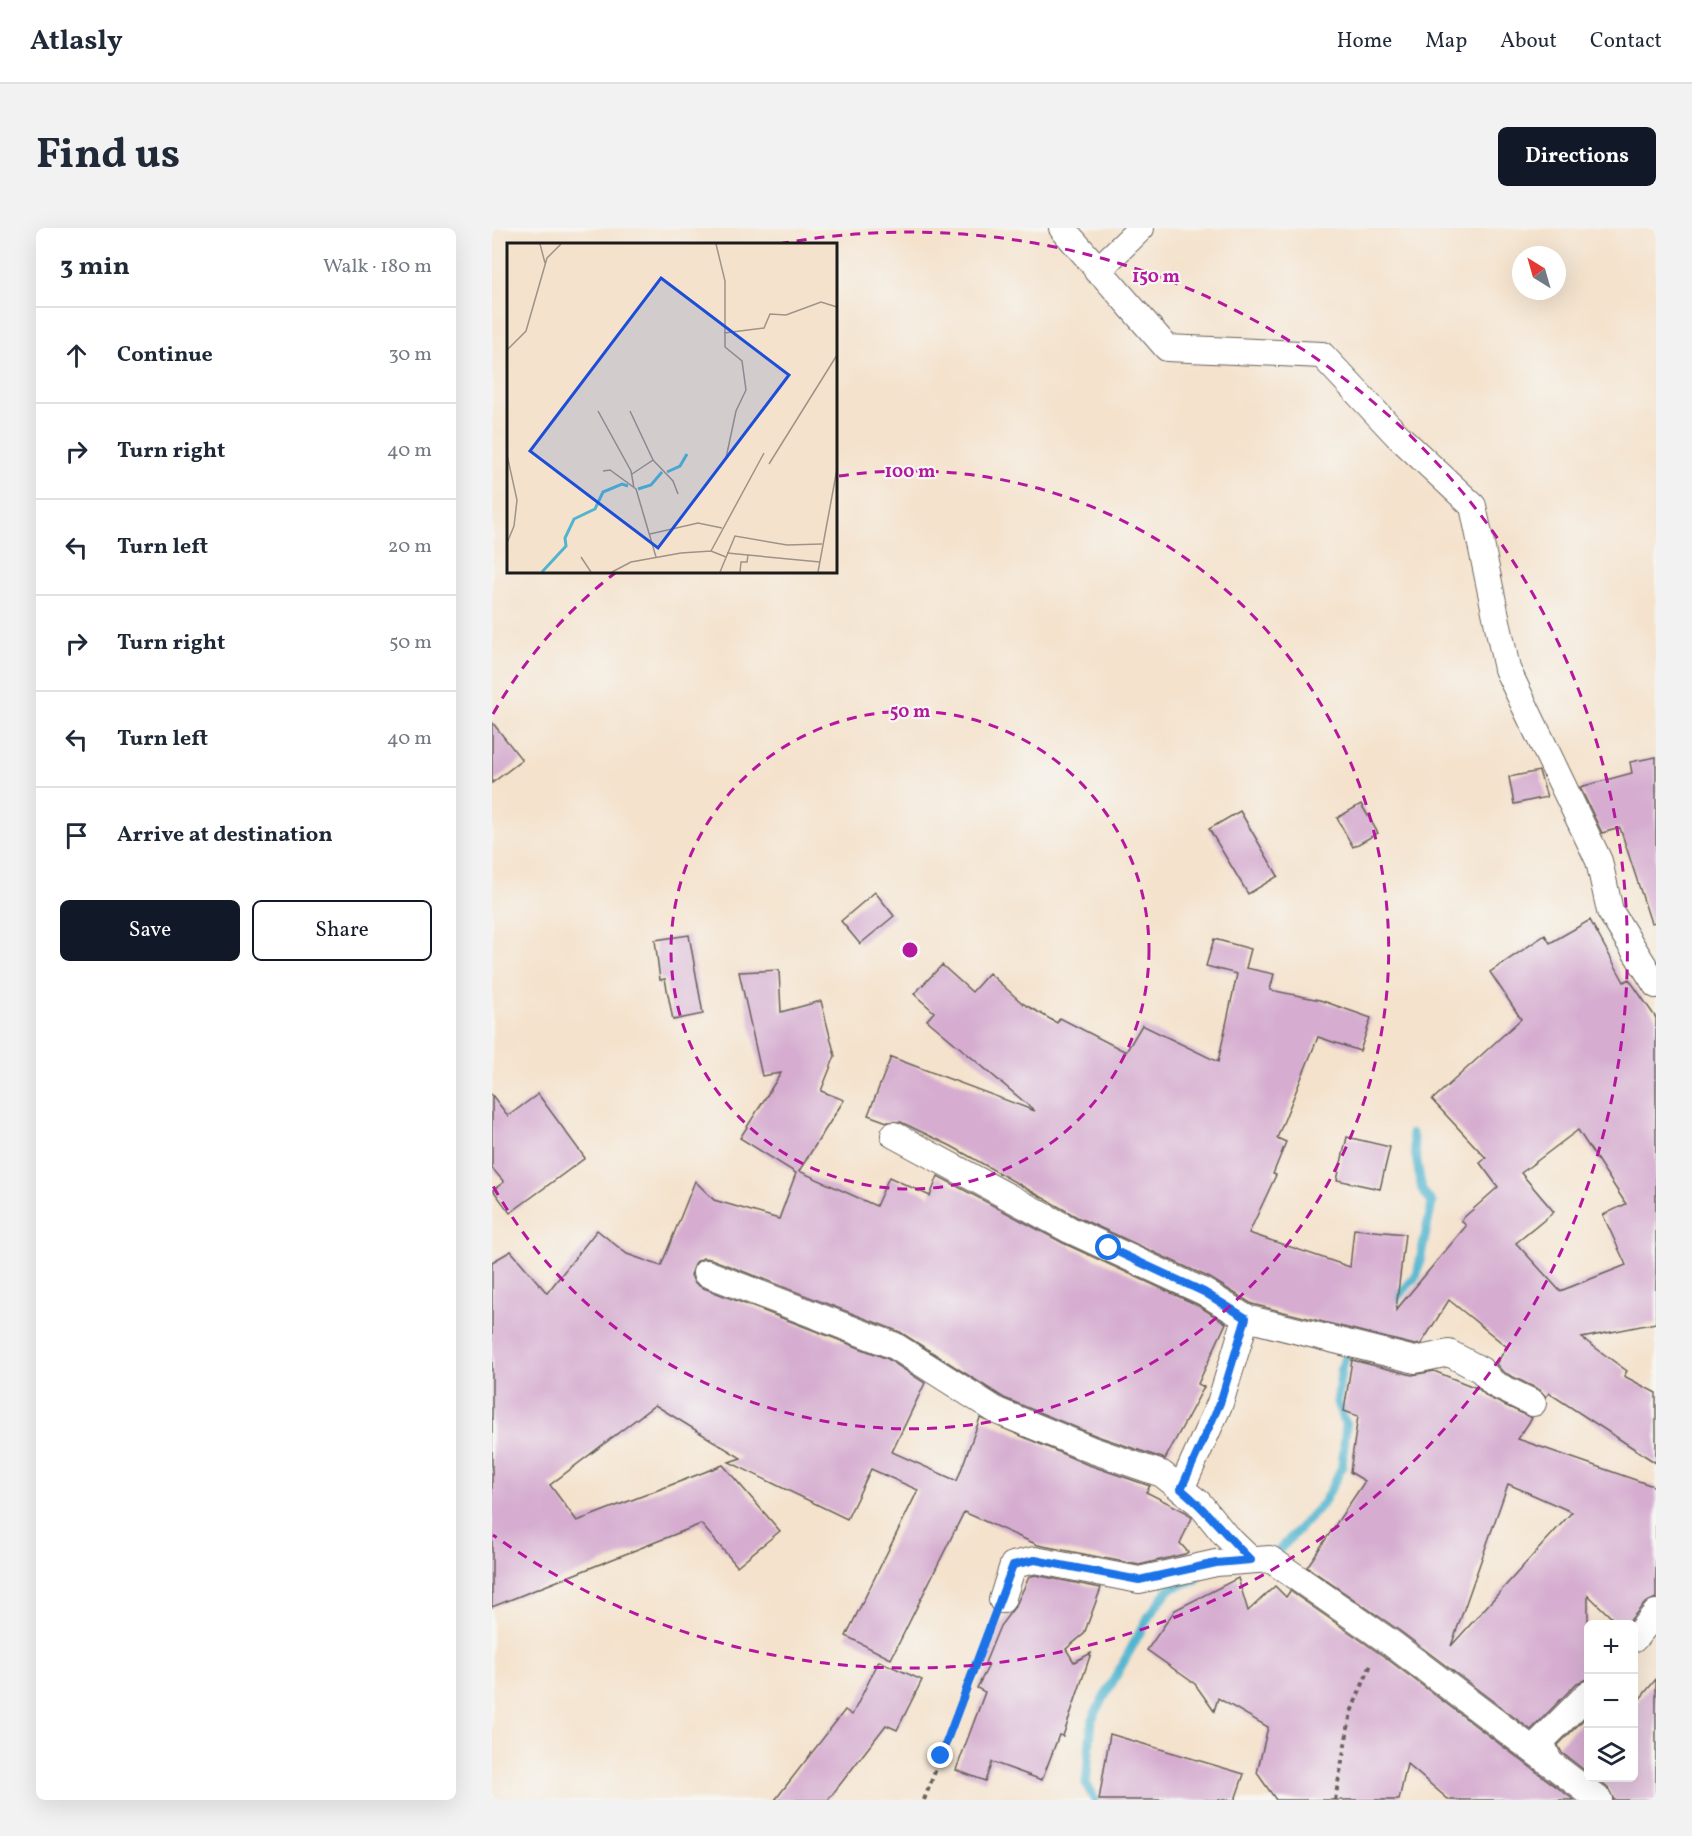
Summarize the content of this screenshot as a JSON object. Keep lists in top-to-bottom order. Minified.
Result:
{"north":"top left","page":{"header":"Atlasly","nav":["Home","Map","About","Contact"],"title":"Find us","buttons":["Directions",["Save","Share"]],"heading":["3 min","Walk · 180 m"],"list":[["Continue","30 m"],["Turn right","40 m"],["Turn left","20 m"],["Turn right","50 m"],["Turn left","40 m"],"Arrive at destination"],"map_buttons":["+","−"]},"rings":["150 m","100 m","50 m"]}
